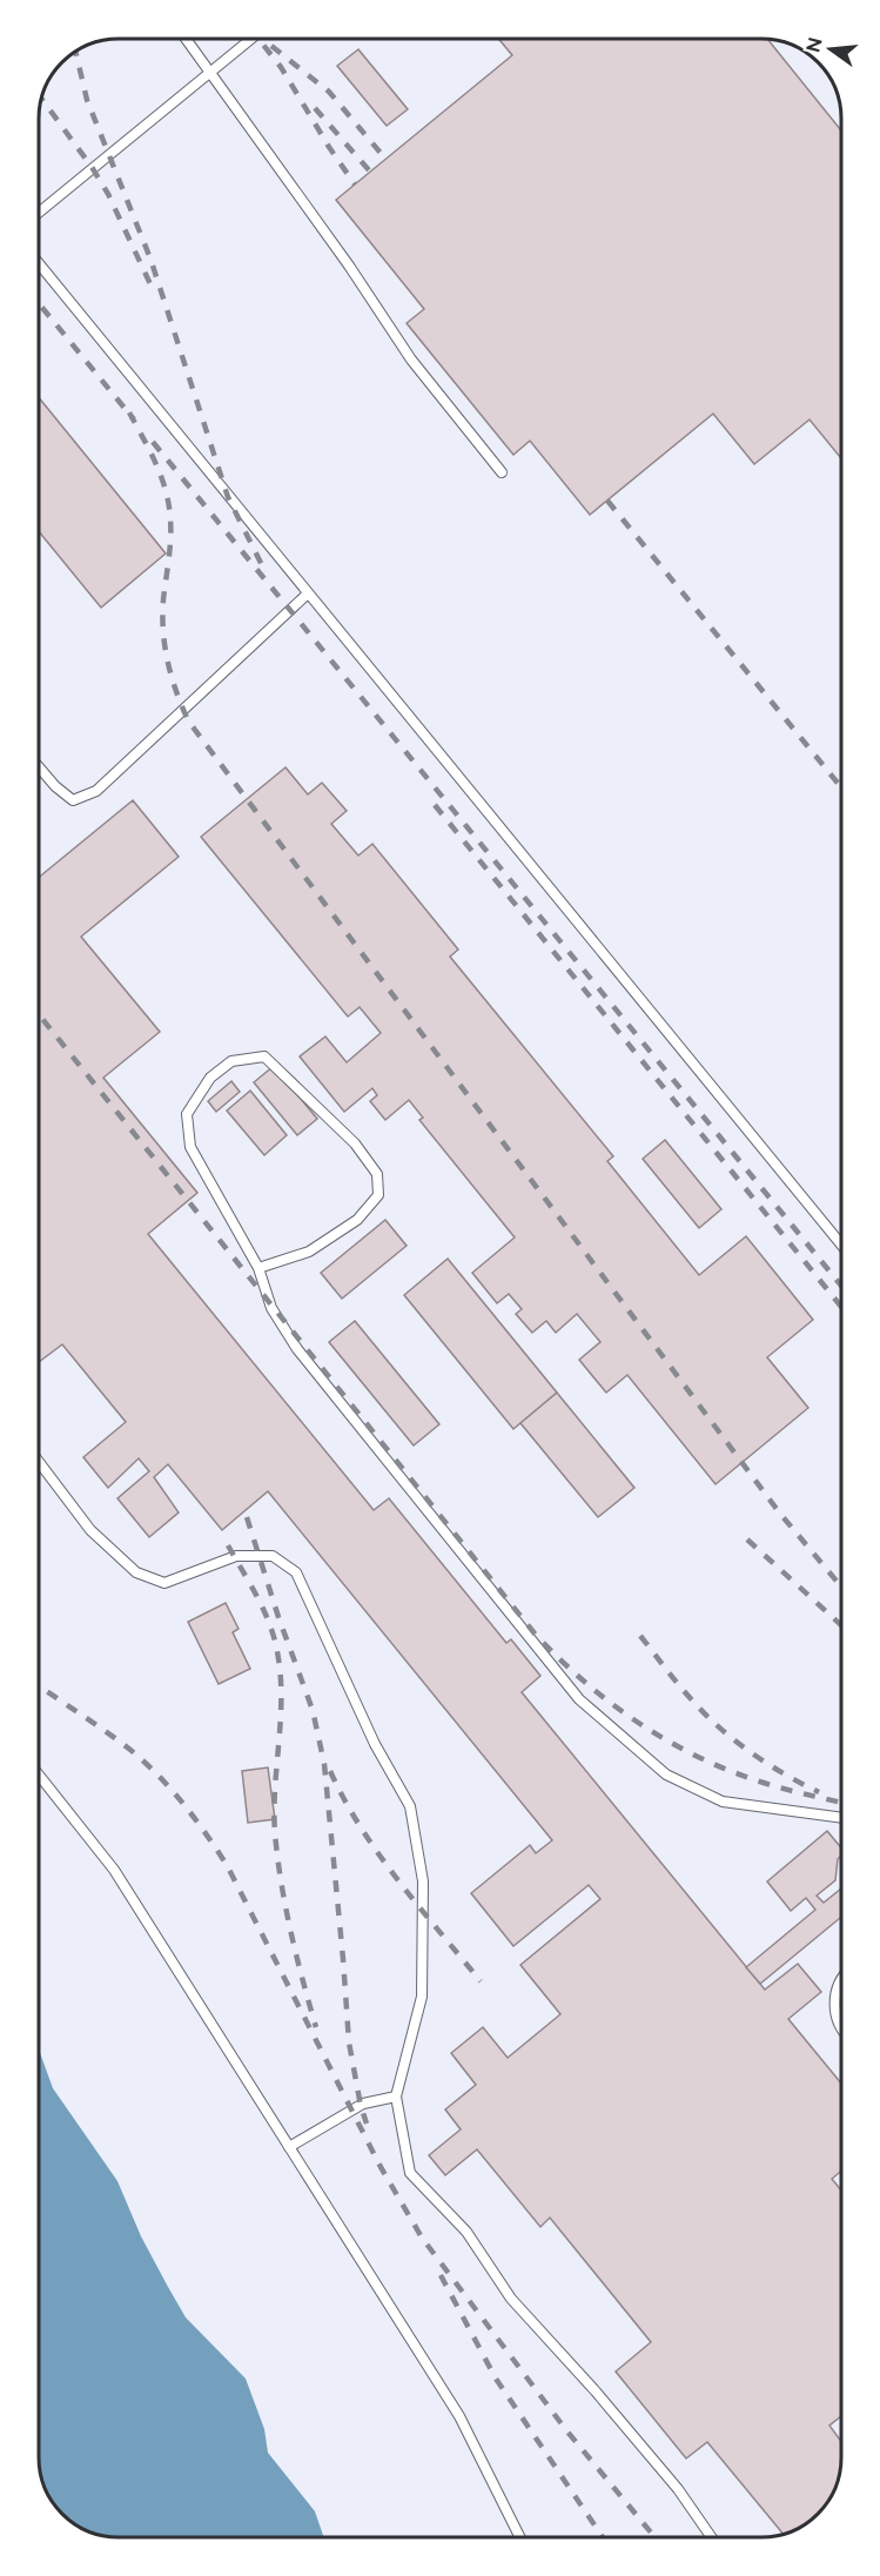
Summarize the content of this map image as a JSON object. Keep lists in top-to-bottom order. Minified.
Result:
{"north":"left"}
